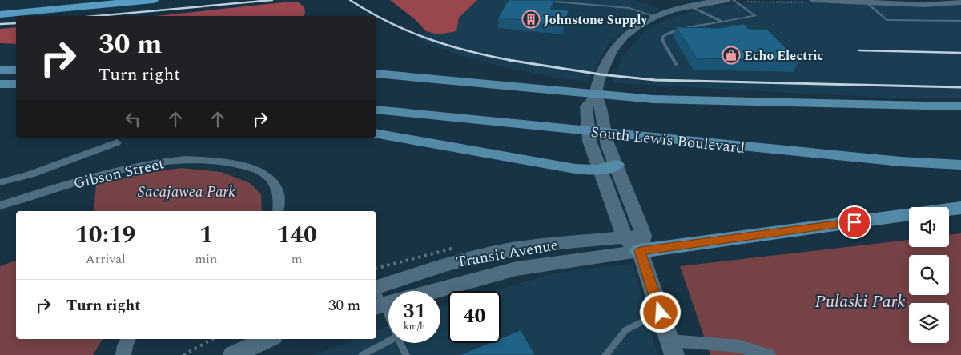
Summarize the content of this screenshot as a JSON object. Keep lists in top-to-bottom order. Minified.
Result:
{"streets":{"main road":["South Lewis Boulevard","Transit Avenue"],"street":["Gibson Street"]},"parks":["Sacajawea Park","Pulaski Park"],"places":{"building":["Johnstone Supply"],"shop":["Echo Electric"]},"page":{"turn":["30 m","Turn right"],"eta":["10:19","Arrival","1","min","140","m"],"list":[{"name":"Turn right","value":"30 m"}],"speed":"31 km/h","limit":"40"}}
